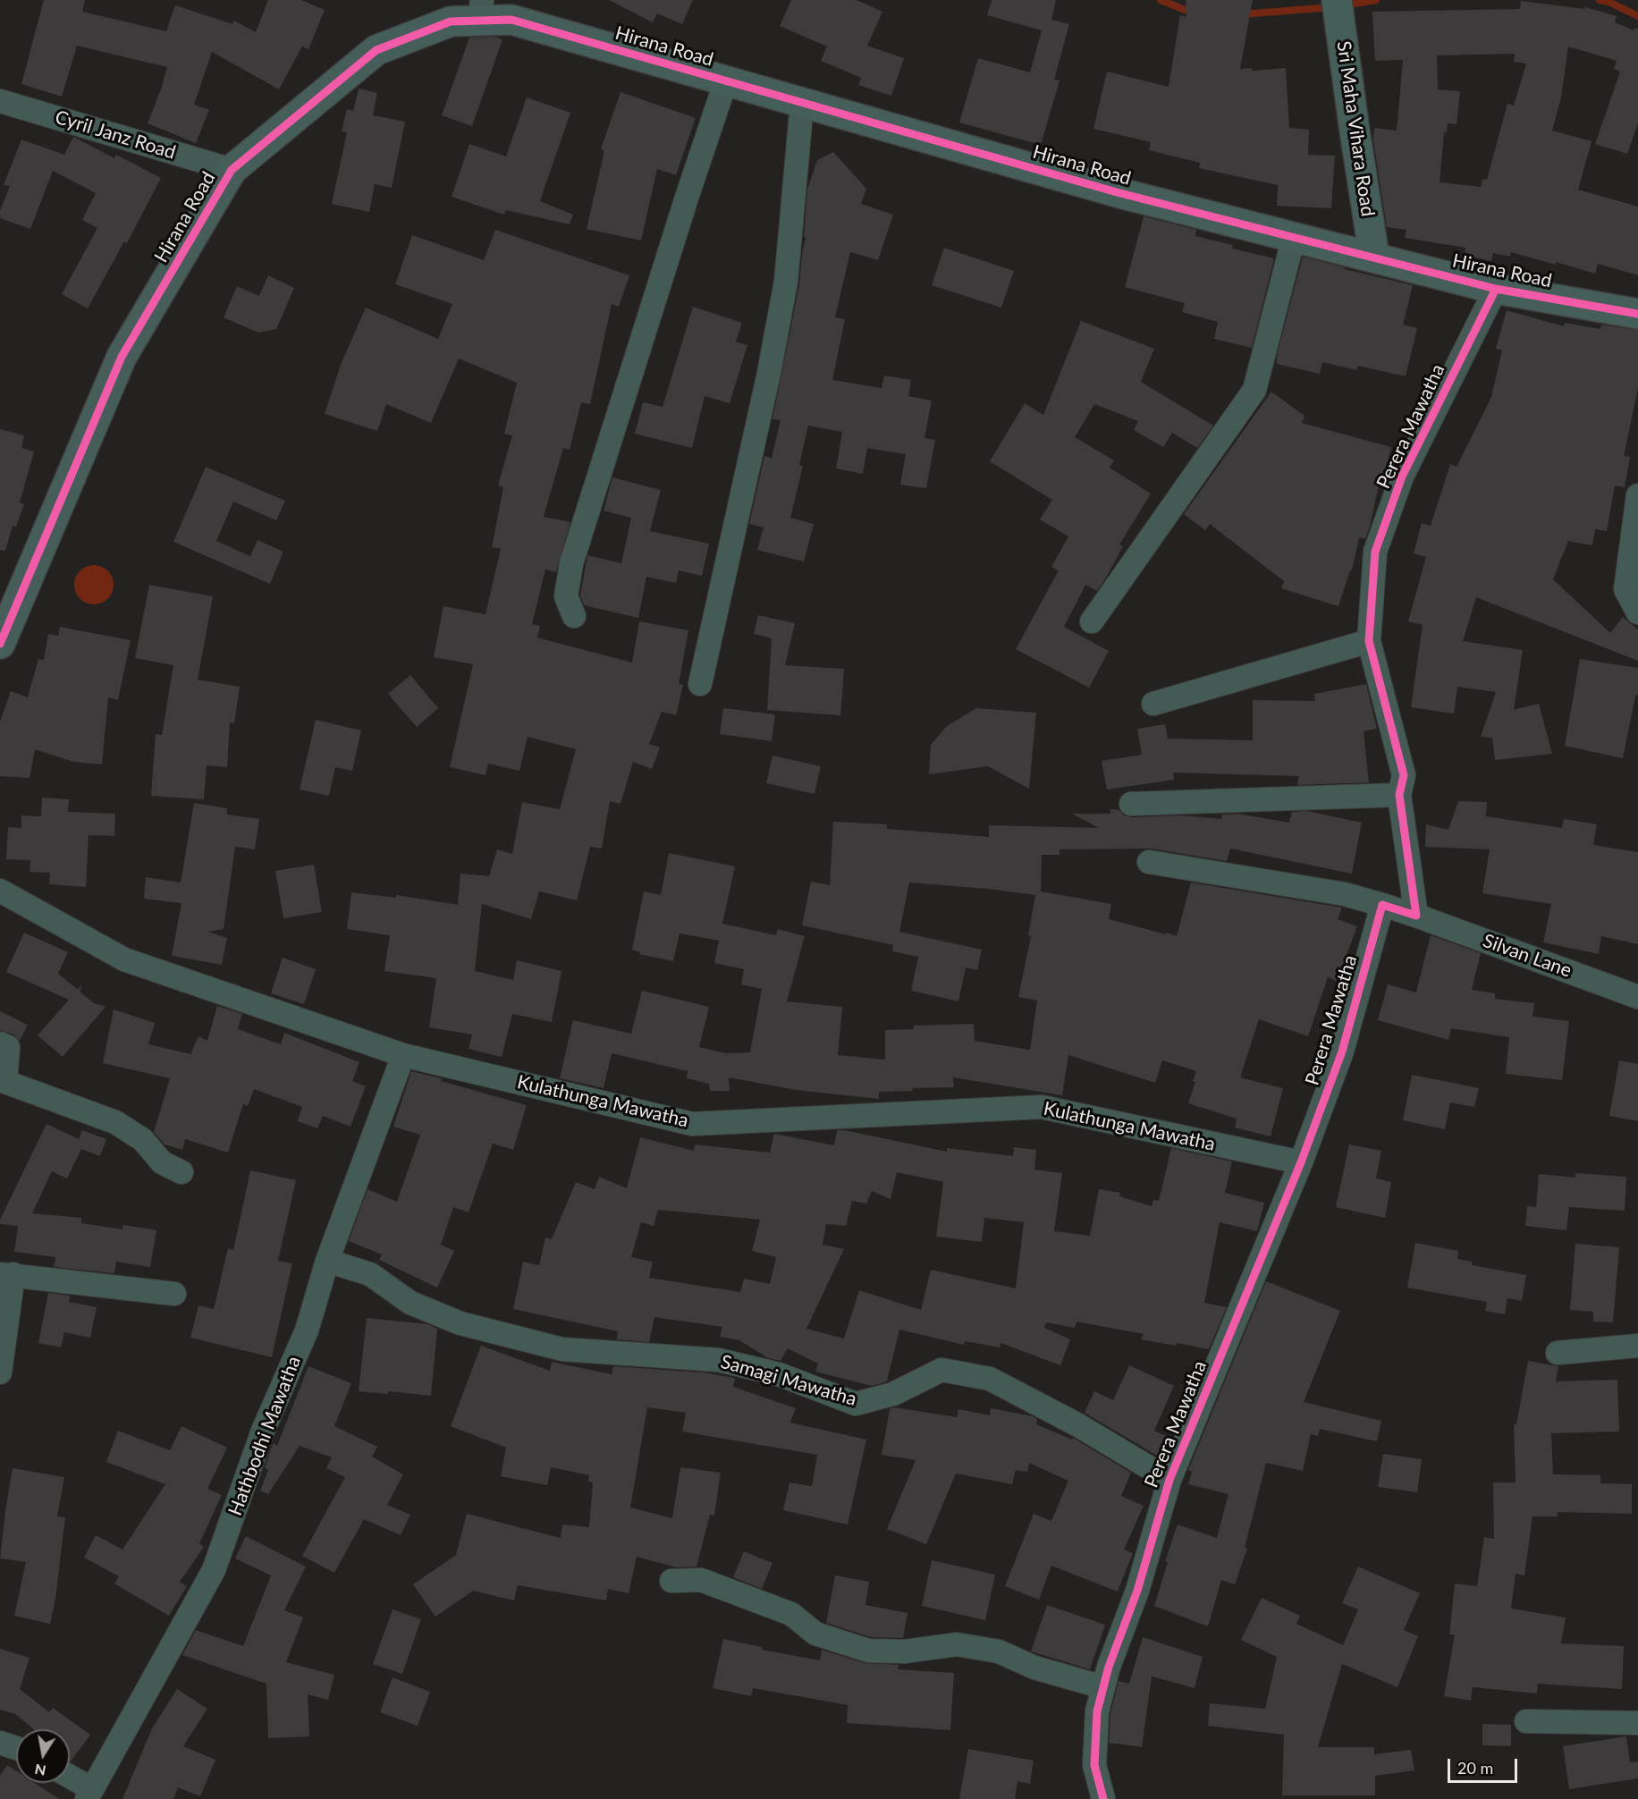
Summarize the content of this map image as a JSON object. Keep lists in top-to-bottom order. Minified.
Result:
{"streets":{"street":["Hirana Road","Sri Maha Vihara Road","Cyril Janz Road","Perera Mawatha","Silvan Lane","Kulathunga Mawatha","Samagi Mawatha","Hathbodhi Mawatha"]},"crossings":[["Hirana Road","Sri Maha Vihara Road"],["Hirana Road","Cyril Janz Road"],["Hirana Road","Perera Mawatha"],["Perera Mawatha","Silvan Lane"],["Perera Mawatha","Kulathunga Mawatha"],["Perera Mawatha","Samagi Mawatha"],["Kulathunga Mawatha","Hathbodhi Mawatha"],["Samagi Mawatha","Hathbodhi Mawatha"]],"scale_bar":"20 m","north":"bottom"}
